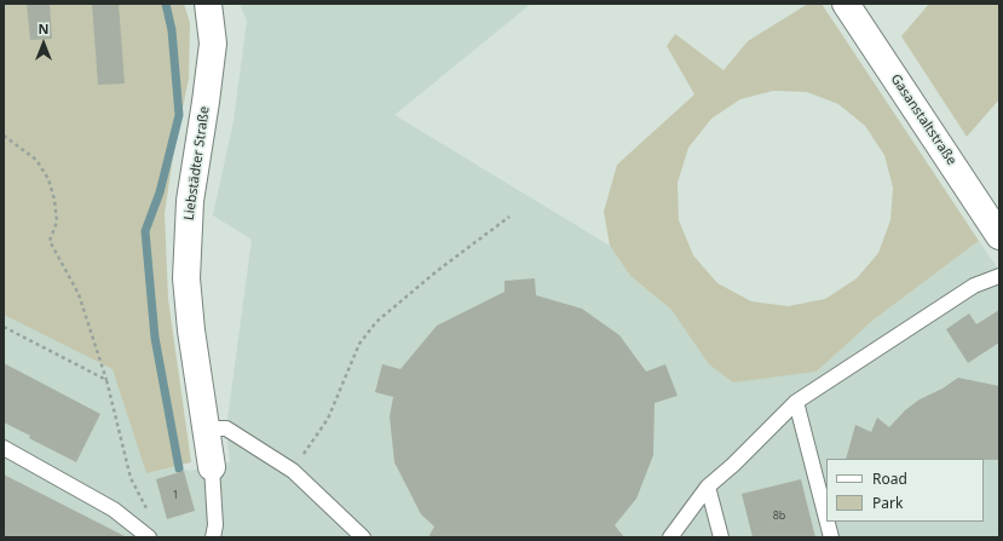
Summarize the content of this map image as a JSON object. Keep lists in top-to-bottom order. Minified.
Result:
{"streets":{"street":["Gasanstaltstraße","Liebstädter Straße"]},"house_numbers":["1","8b"],"legend":["Road","Park"],"north":"top"}
